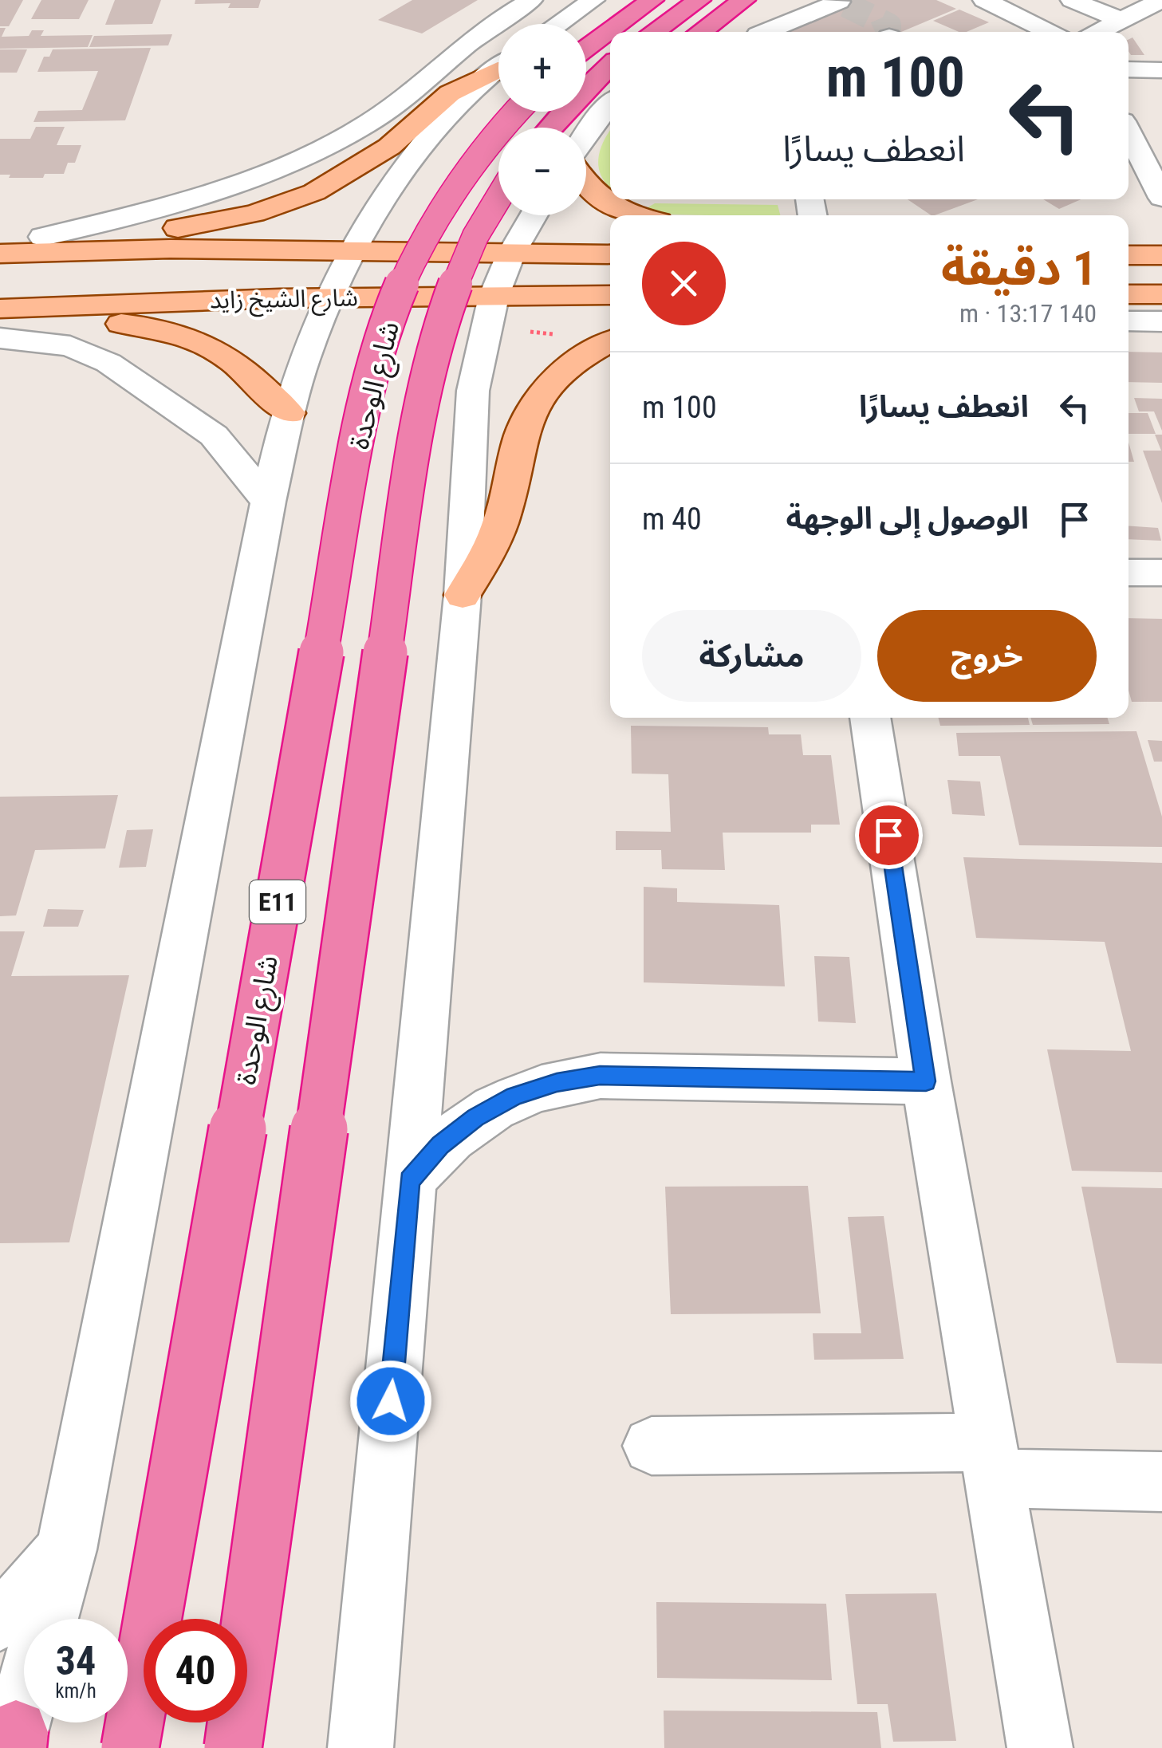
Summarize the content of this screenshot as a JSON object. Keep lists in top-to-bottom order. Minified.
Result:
{"streets":{"highway":["شارع الوحدة","E11"],"main road":["شارع الشيخ زايد"]},"page":{"map_buttons":["+","−"],"turn":["100 m","انعطف يسارًا"],"heading":["1 دقيقة","140 m · 13:17"],"list":[{"name":"انعطف يسارًا","value":"100 m"},{"name":"الوصول إلى الوجهة","value":"40 m"}],"buttons":["خروج","مشاركة"],"speed":"34 km/h","limit":"40"}}
